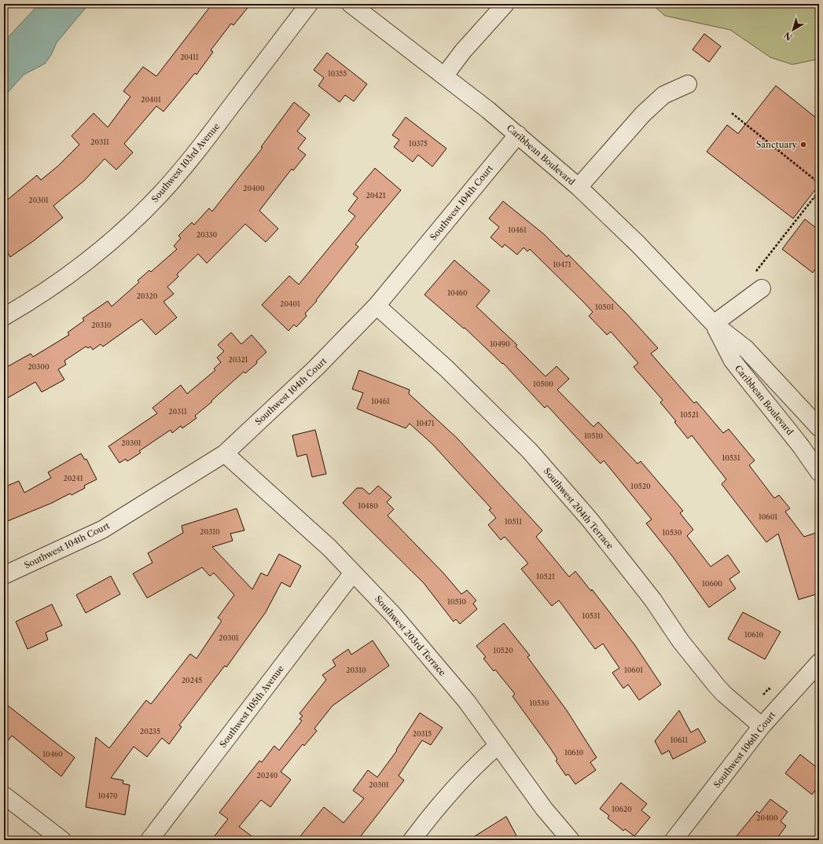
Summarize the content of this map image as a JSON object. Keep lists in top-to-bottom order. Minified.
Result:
{"streets":{"street":["Caribbean Boulevard","Southwest 103rd Avenue","Southwest 104th Court","Southwest 204th Terrace","Southwest 203rd Terrace","Southwest 105th Avenue","Southwest 106th Court"]},"crossings":[["Caribbean Boulevard","Southwest 104th Court"],["Southwest 104th Court","Southwest 204th Terrace"],["Southwest 104th Court","Southwest 203rd Terrace"],["Southwest 204th Terrace","Southwest 106th Court"],["Southwest 203rd Terrace","Southwest 105th Avenue"]],"places":["Sanctuary"],"house_numbers":["20411","10355","20401","20311","10375","20400","20421","20301","10461","20330","10471","10460","20320","20401","10501","20310","10490","20321","20300","10500","10461","20311","10521","10471","10510","20301","10531","20241","10520","10480","10601","10511","20310","10530","10521","10600","10510","10531","10610","20301","10520","20310","10601","20245","10530","20235","20315","10611","10610","10460","20240","20301","10470","10620","20400"],"north":"bottom left"}
